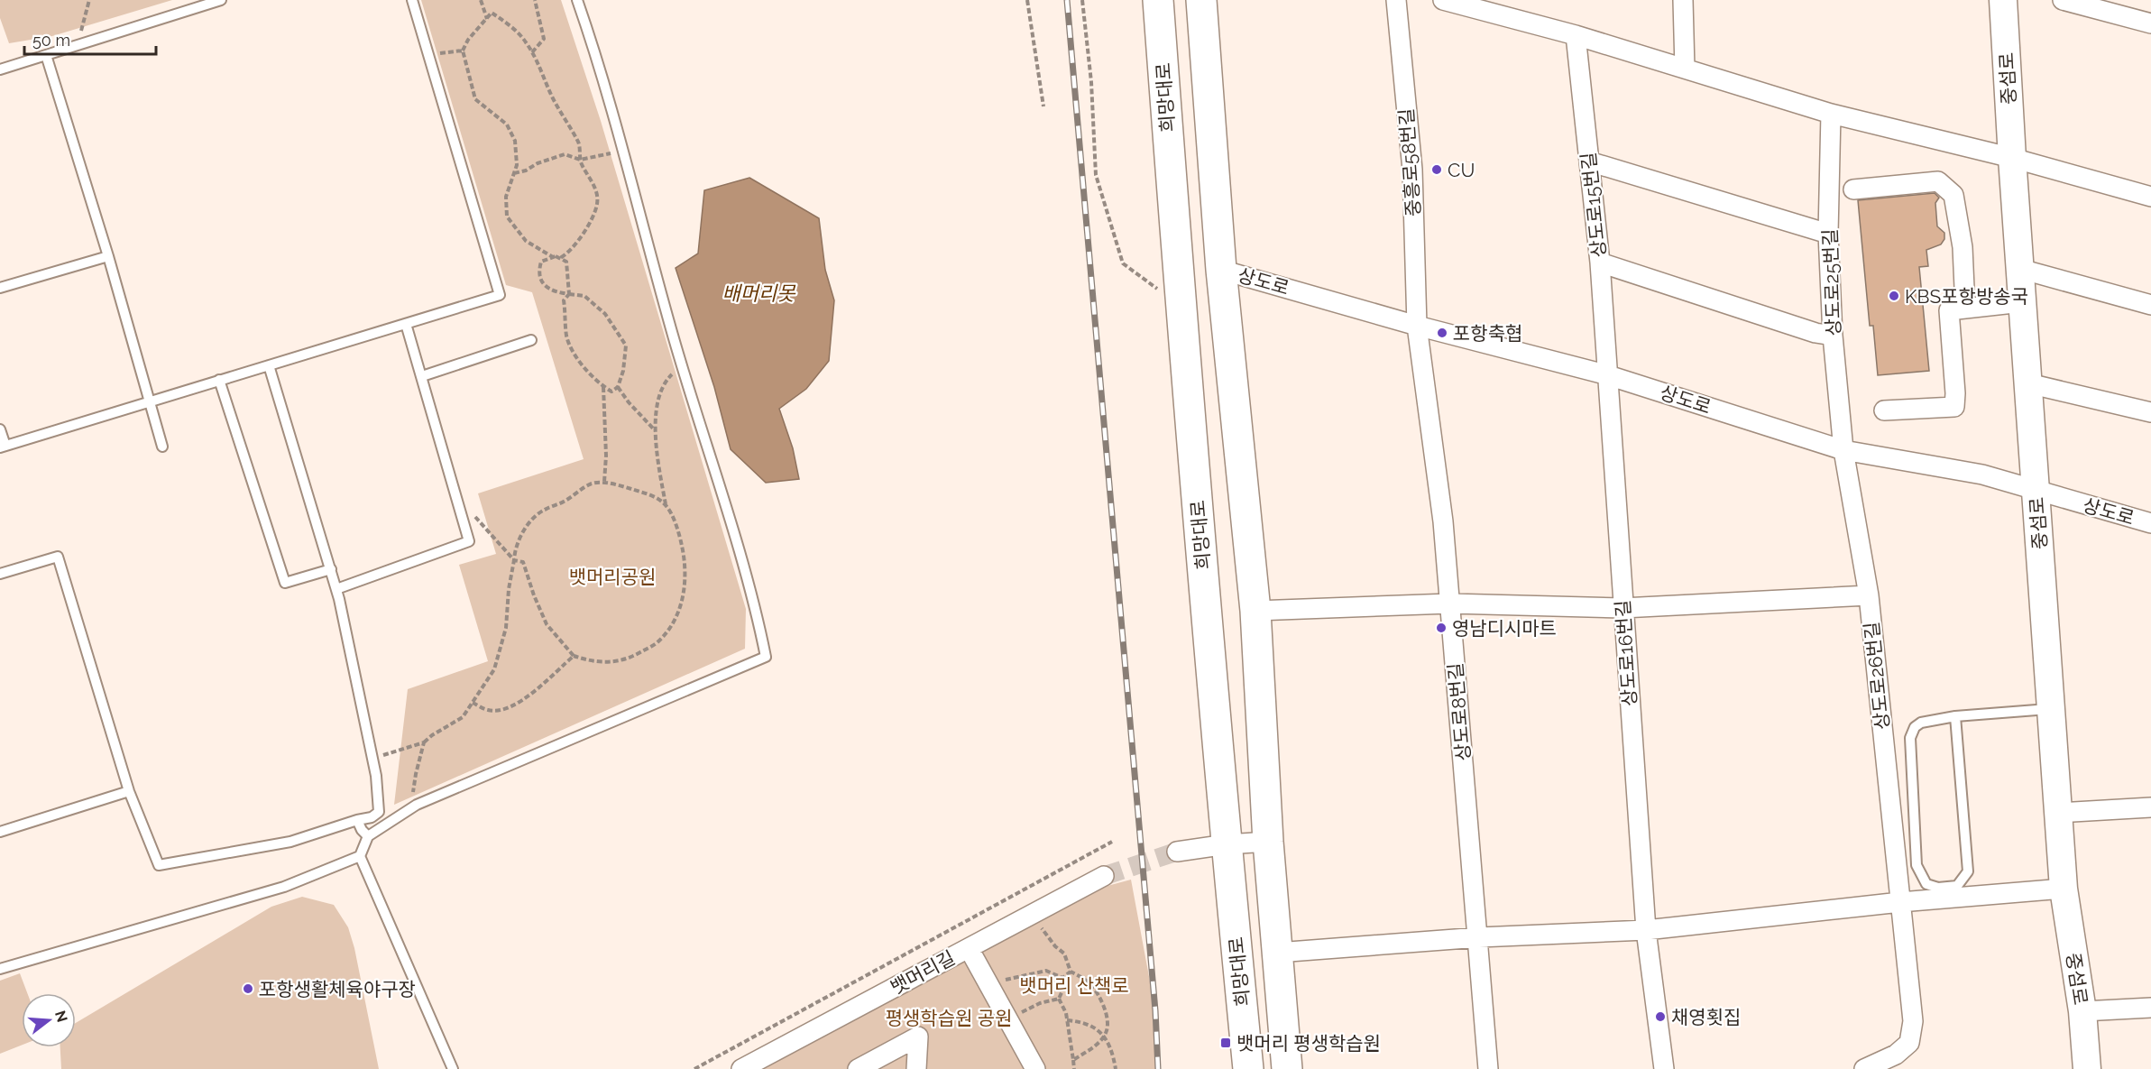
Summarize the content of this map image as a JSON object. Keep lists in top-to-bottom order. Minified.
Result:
{"streets":{"main road":["중섬로","희망대로"],"street":["중흥로58번길","상도로15번길","상도로","상도로25번길","상도로16번길","상도로26번길","상도로8번길","뱃머리길"]},"crossings":[["중섬로","상도로"],["희망대로","상도로"],["중흥로58번길","상도로"],["중흥로58번길","상도로8번길"],["상도로15번길","상도로"],["상도로15번길","상도로16번길"],["상도로","상도로25번길"],["상도로","상도로16번길"],["상도로","상도로26번길"],["상도로","상도로8번길"],["상도로25번길","상도로26번길"]],"water":["배머리못"],"parks":["뱃머리공원","뱃머리 산책로","평생학습원 공원"],"places":{"other":["CU","KBS포항방송국","포항축협","영남디시마트","포항생활체육야구장","채영횟집"],"transit":["뱃머리 평생학습원"]},"scale_bar":"50 m","north":"right"}
